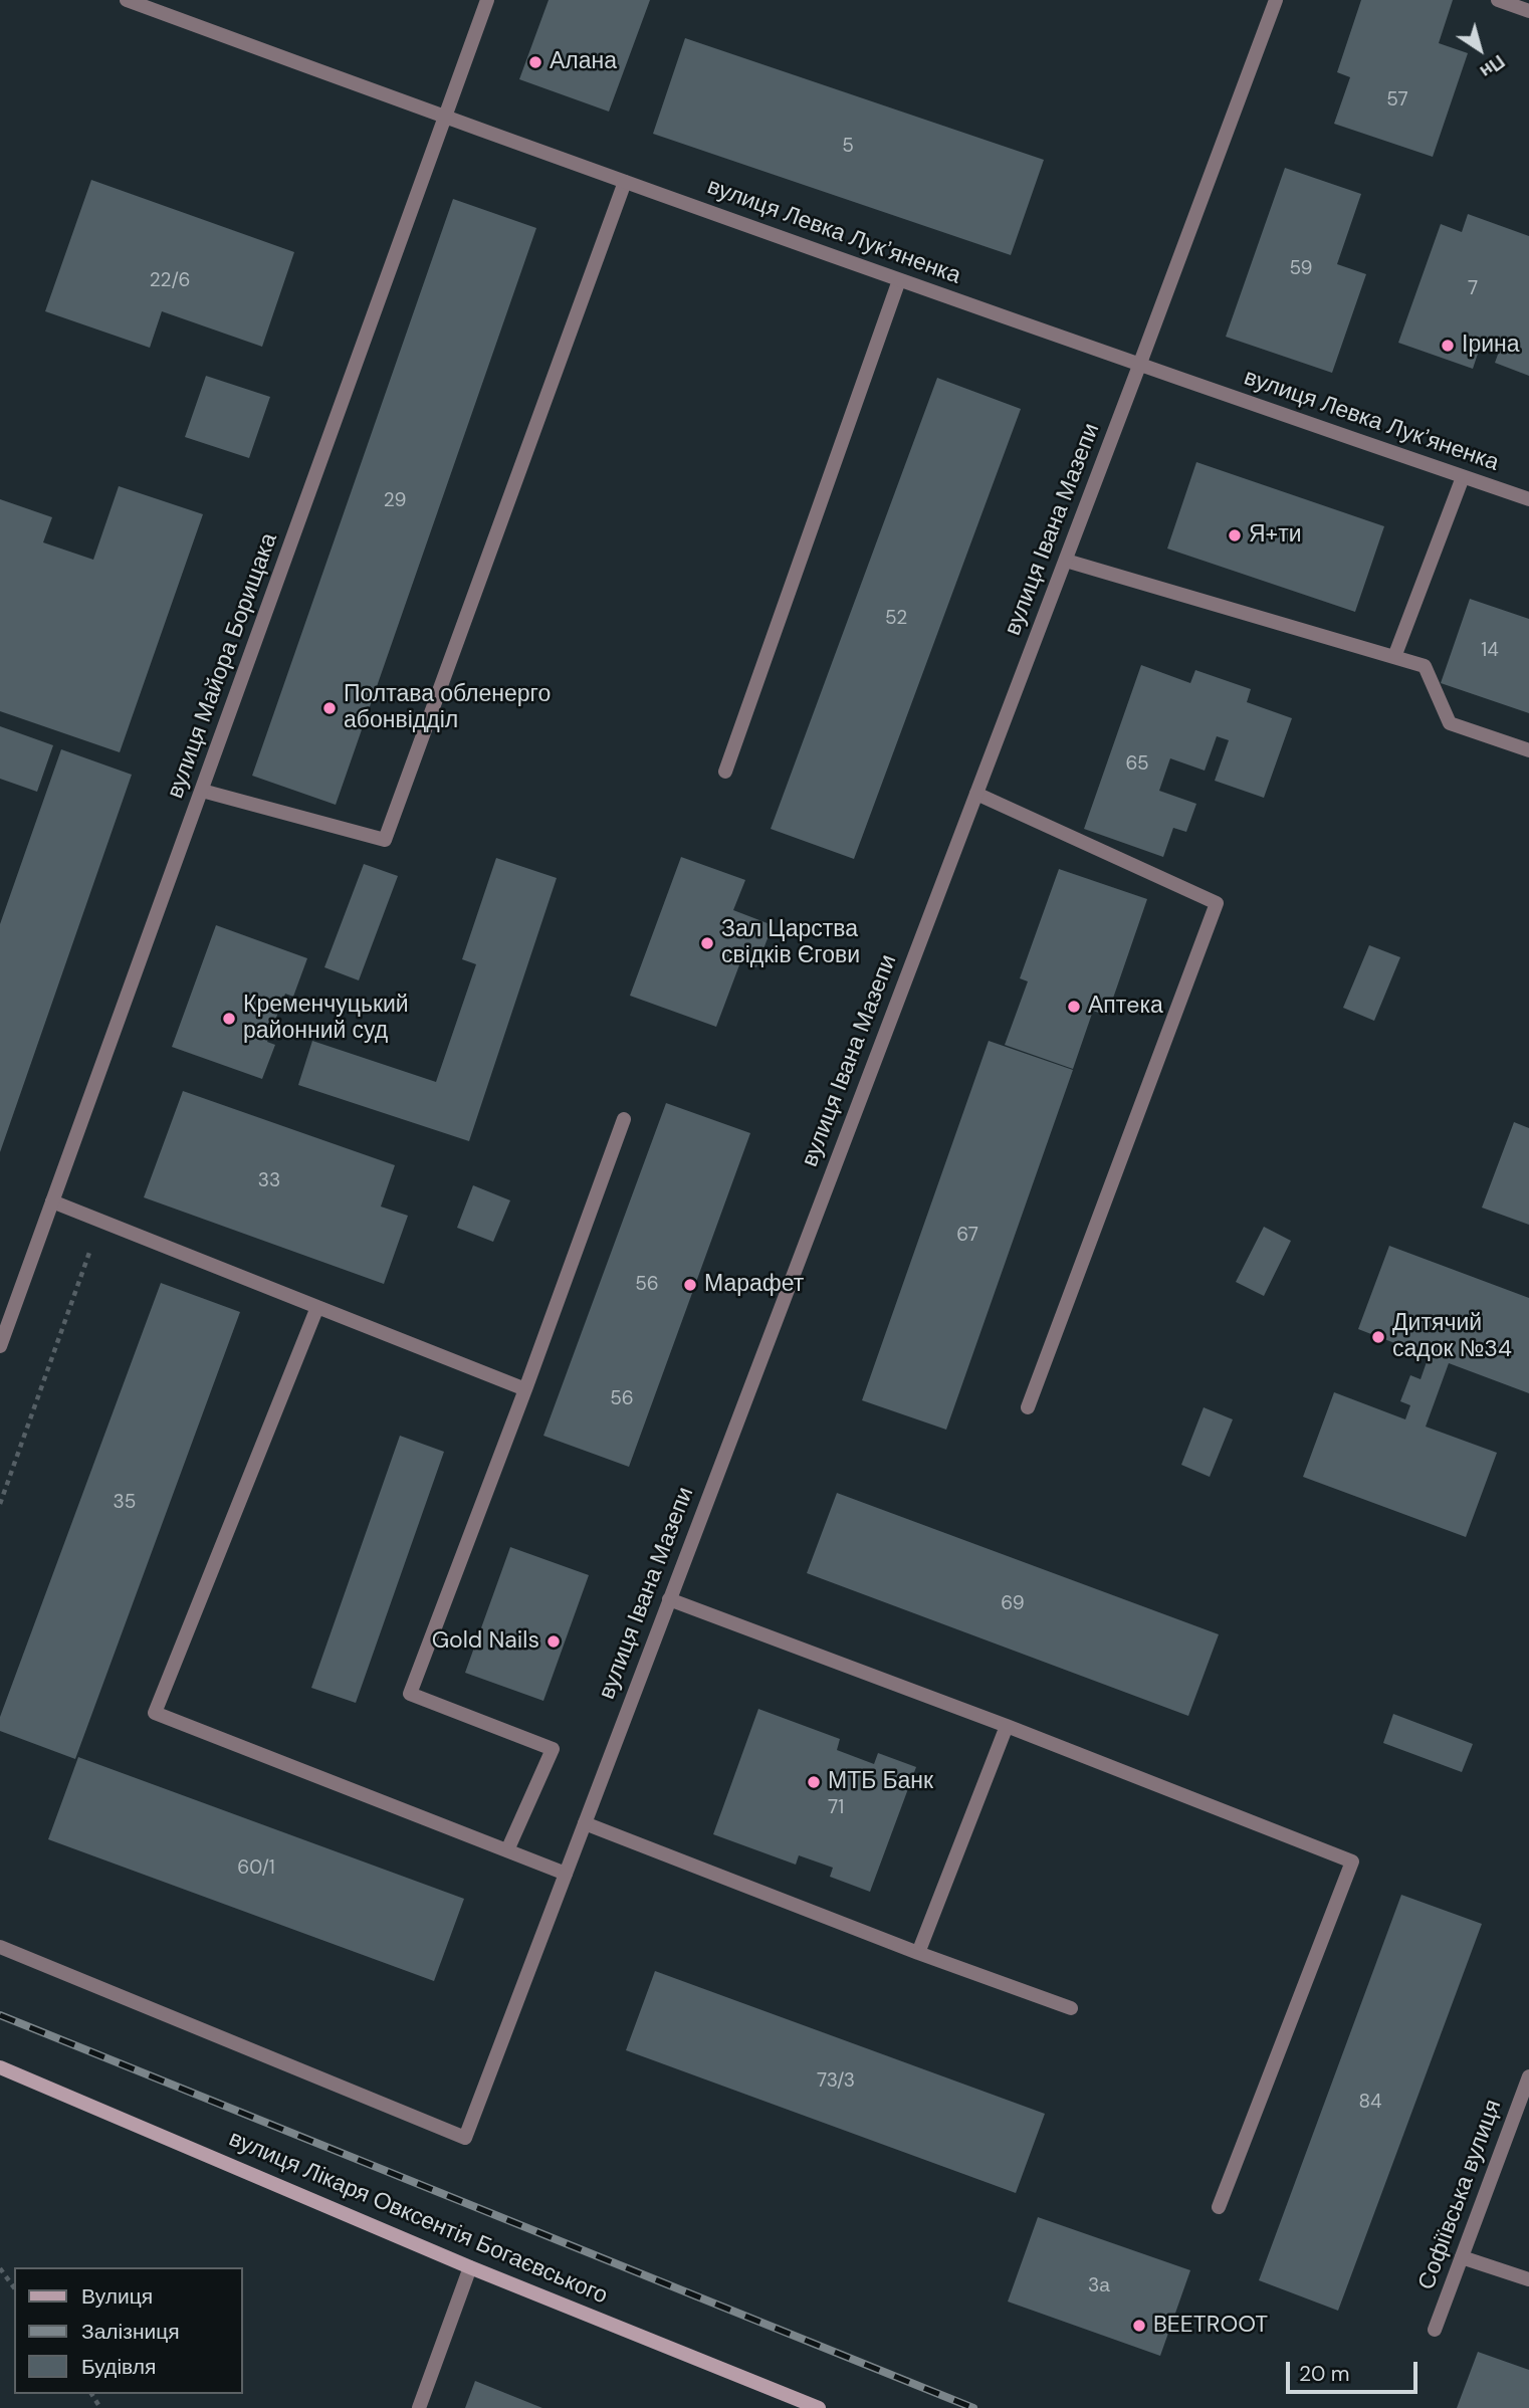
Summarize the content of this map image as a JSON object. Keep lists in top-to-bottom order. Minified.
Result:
{"streets":{"street":["вулиця Левка Лукʼяненка","вулиця Івана Мазепи","вулиця Майора Борищака","Софіївська вулиця","вулиця Лікаря Овксентія Богаєвського"]},"crossings":[["вулиця Левка Лукʼяненка","вулиця Івана Мазепи"],["вулиця Левка Лукʼяненка","вулиця Майора Борищака"]],"places":["Алана","Ірина","Я+ти","Полтава обленерго абонвідділ","Зал Царства свідків Єгови","Аптeка","Кременчуцький районний суд","Марафет","Дитячий садок №34","Gold Nails","МТБ Банк","BEETROOT"],"house_numbers":["57","5","59","22/6","7","29","52","14","65","33","67","56","56","35","69","71","60/1","73/3","84","3а"],"legend":["Вулиця","Залізниця","Будівля"],"scale_bar":"20 m","north":"bottom right"}
